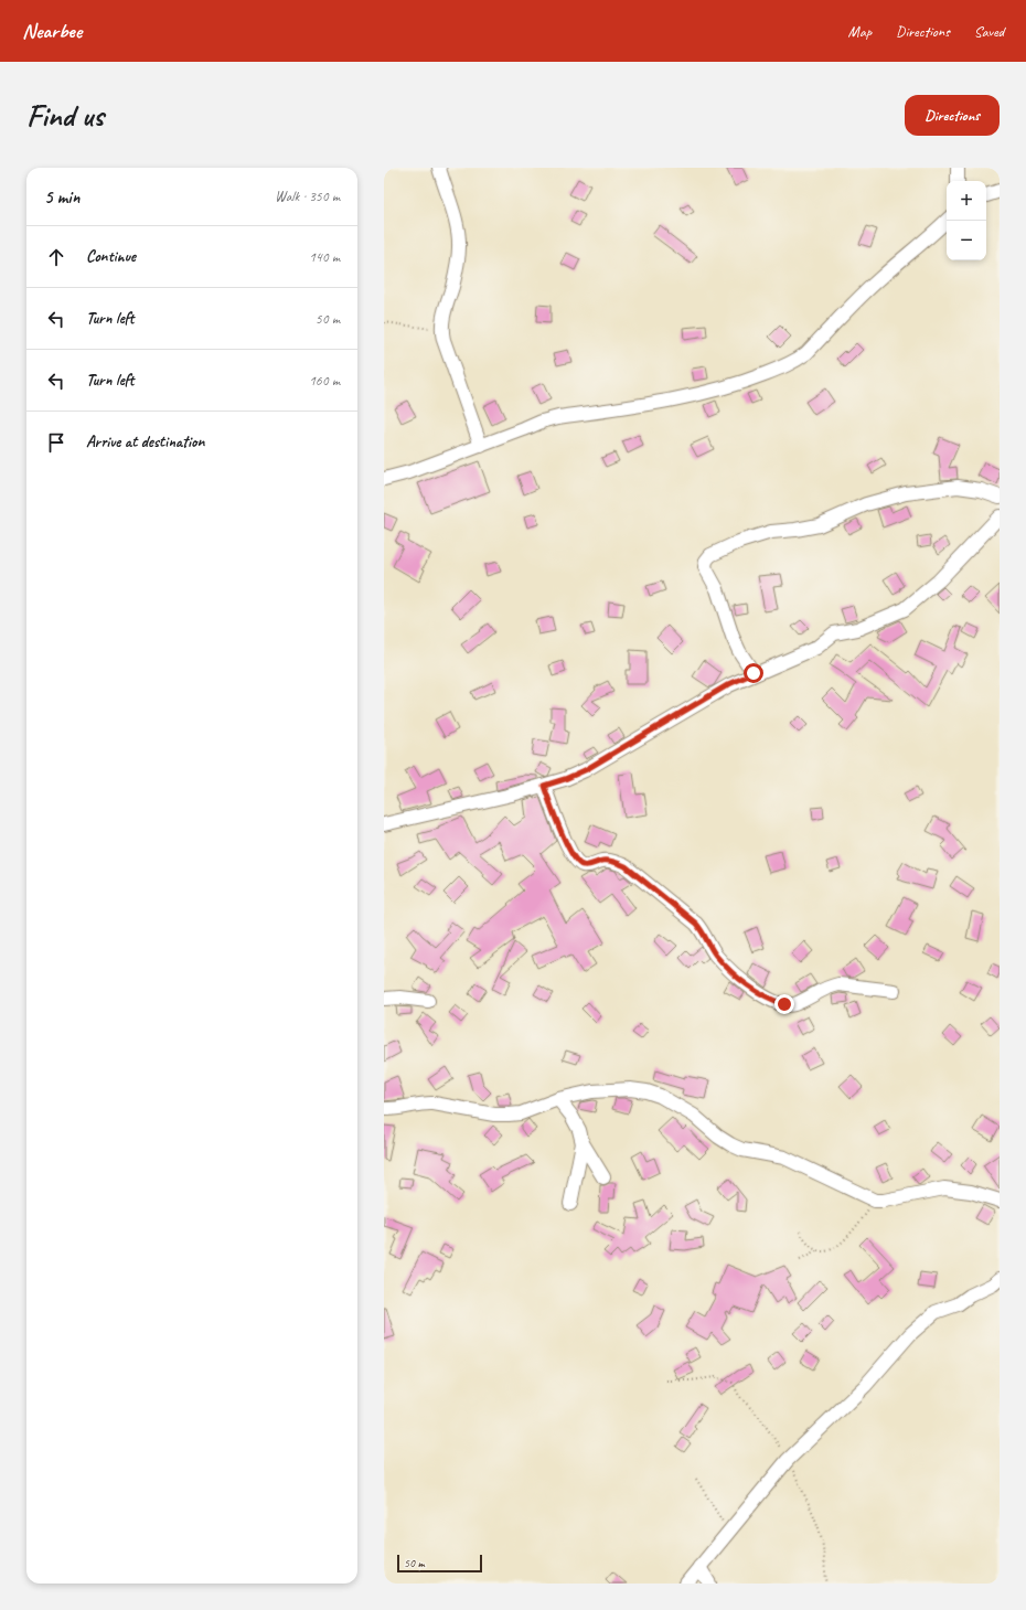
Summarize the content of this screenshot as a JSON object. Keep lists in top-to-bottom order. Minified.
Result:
{"scale_bar":"50 m","page":{"header":"Nearbee","nav":["Map","Directions","Saved"],"buttons":"Directions","title":"Find us","heading":["5 min","Walk · 350 m"],"map_buttons":["+","−"],"list":[["Continue","140 m"],["Turn left","50 m"],["Turn left","160 m"],"Arrive at destination"],"scale":"50 m"}}
